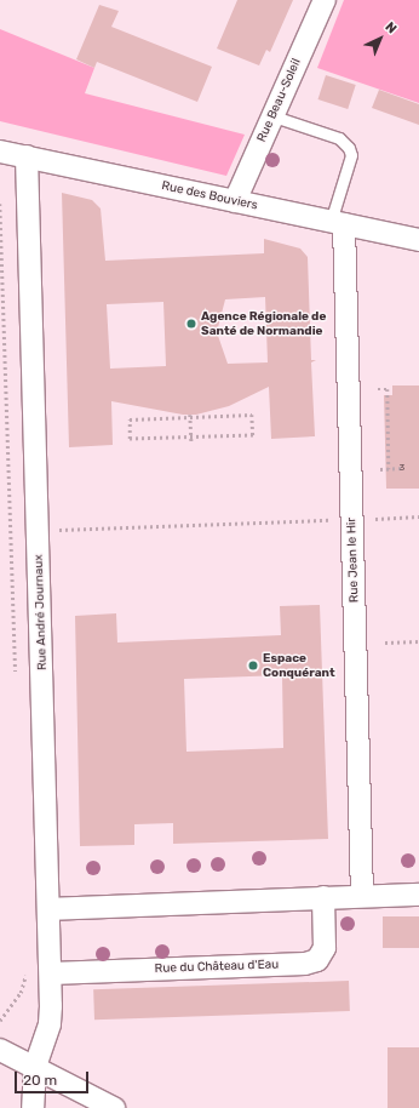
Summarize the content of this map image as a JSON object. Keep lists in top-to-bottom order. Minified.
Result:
{"streets":{"street":["Rue Beau-Soleil","Rue des Bouviers","Rue Jean le Hir","Rue André Journaux","Rue du Château d'Eau"]},"crossings":[["Rue Beau-Soleil","Rue des Bouviers"],["Rue des Bouviers","Rue Jean le Hir"],["Rue des Bouviers","Rue André Journaux"],["Rue André Journaux","Rue du Château d'Eau"]],"places":["Agence Régionale de Santé de Normandie","Espace Conquérant"],"house_numbers":["3"],"scale_bar":"20 m","north":"top right"}
